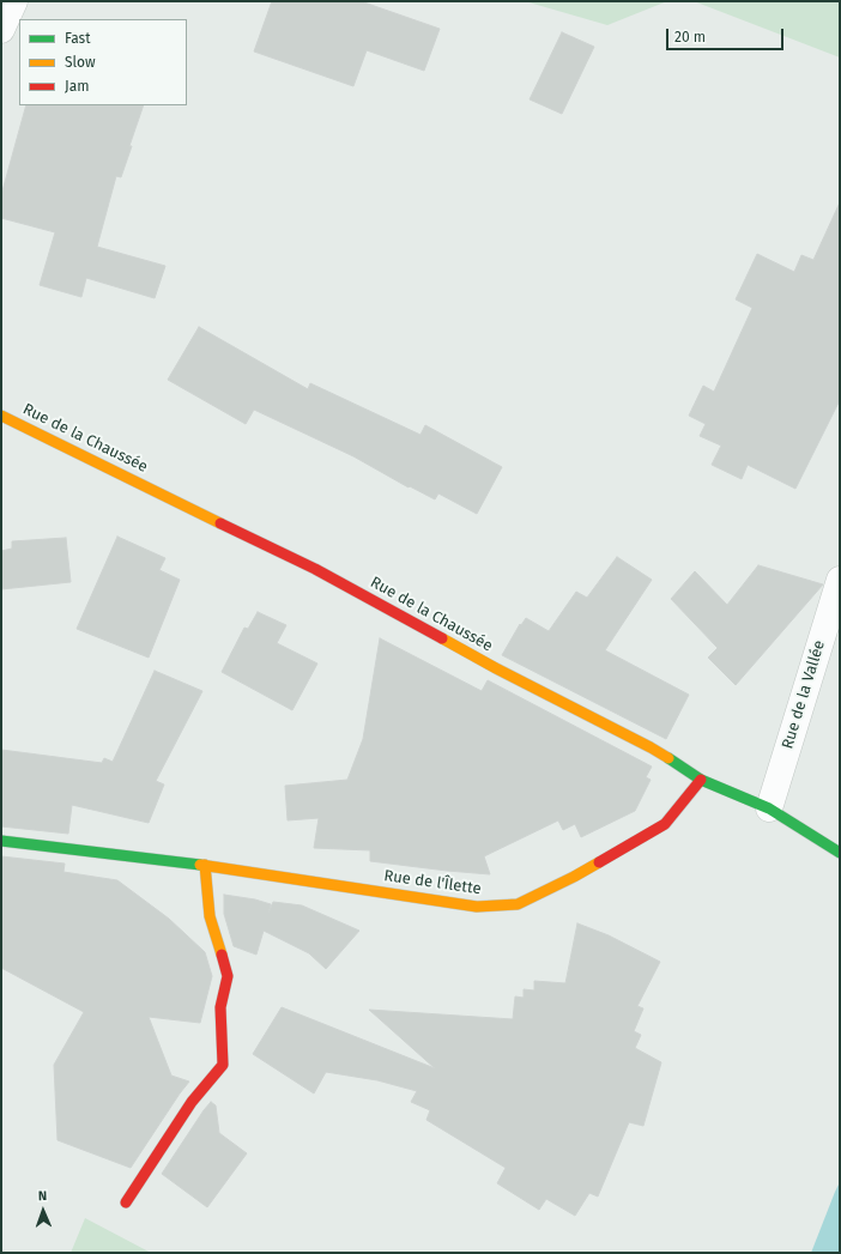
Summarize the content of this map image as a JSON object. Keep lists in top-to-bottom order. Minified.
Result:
{"streets":{"street":["Rue de la Chaussée","Rue de la Vallée","Rue de l'Îlette"]},"crossings":[["Rue de la Chaussée","Rue de la Vallée"],["Rue de la Chaussée","Rue de l'Îlette"]],"legend":["Fast","Slow","Jam"],"scale_bar":"20 m","north":"top"}
